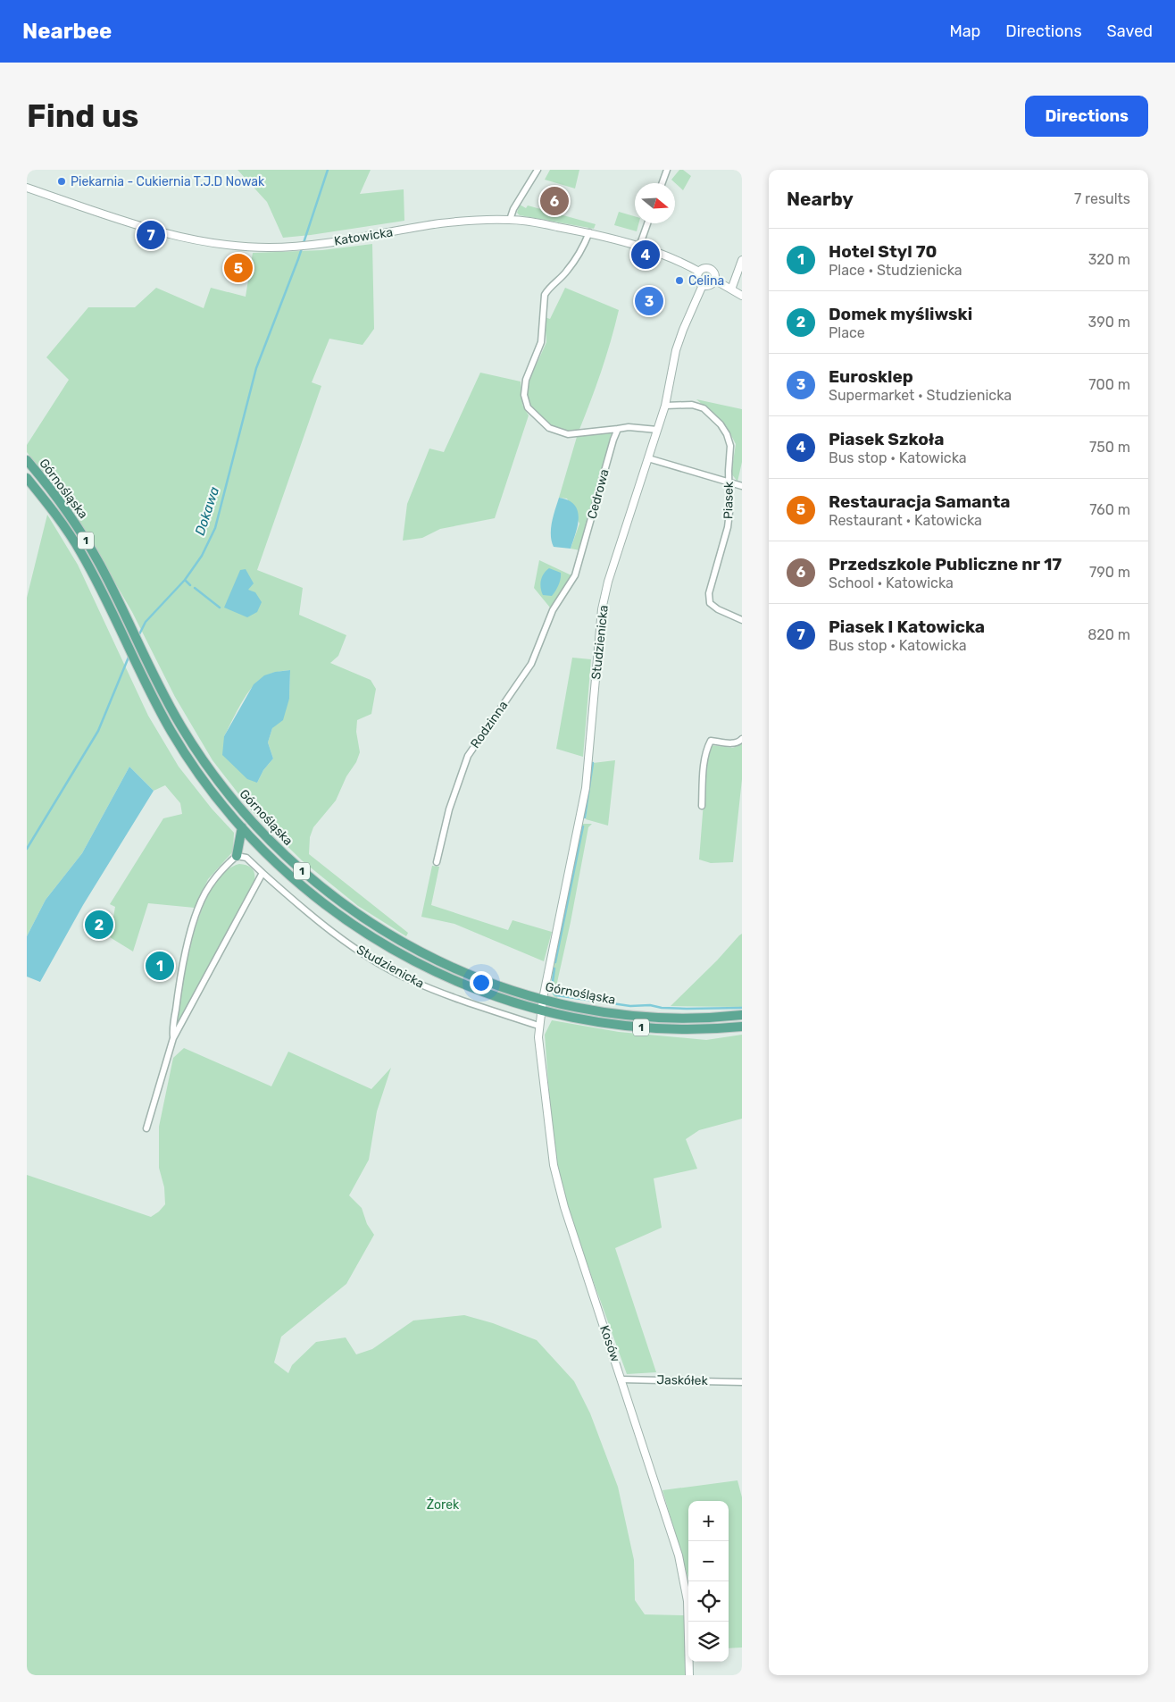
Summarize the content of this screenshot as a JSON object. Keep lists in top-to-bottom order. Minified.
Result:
{"streets":{"main road":["Górnośląska","1"],"street":["Katowicka","Cedrowa","Piasek","Studzienicka","Rodzinna","Kosów","Jaskółek"]},"crossings":[["Katowicka","Studzienicka"],["Górnośląska","Studzienicka"],["Górnośląska","Kosów"],["Cedrowa","Rodzinna"],["Piasek","Studzienicka"],["Studzienicka","Kosów"],["Kosów","Jaskółek"]],"water":["Dokawa"],"parks":["Żorek"],"places":["Piekarnia - Cukiernia T.J.D Nowak","Celina"],"north":"right","page":{"header":"Nearbee","nav":["Map","Directions","Saved"],"buttons":"Directions","title":"Find us","heading":["Nearby","7 results"],"pins":["6","7","4","5","3","2","1"],"list":[{"mark":"1","name":"Hotel Styl 70","note":"Place · Studzienicka","value":"320 m"},{"mark":"2","name":"Domek myśliwski","note":"Place","value":"390 m"},{"mark":"3","name":"Eurosklep","note":"Supermarket · Studzienicka","value":"700 m"},{"mark":"4","name":"Piasek Szkoła","note":"Bus stop · Katowicka","value":"750 m"},{"mark":"5","name":"Restauracja Samanta","note":"Restaurant · Katowicka","value":"760 m"},{"mark":"6","name":"Przedszkole Publiczne nr 17","note":"School · Katowicka","value":"790 m"},{"mark":"7","name":"Piasek I Katowicka","note":"Bus stop · Katowicka","value":"820 m"}],"map_buttons":["+","−"]}}
